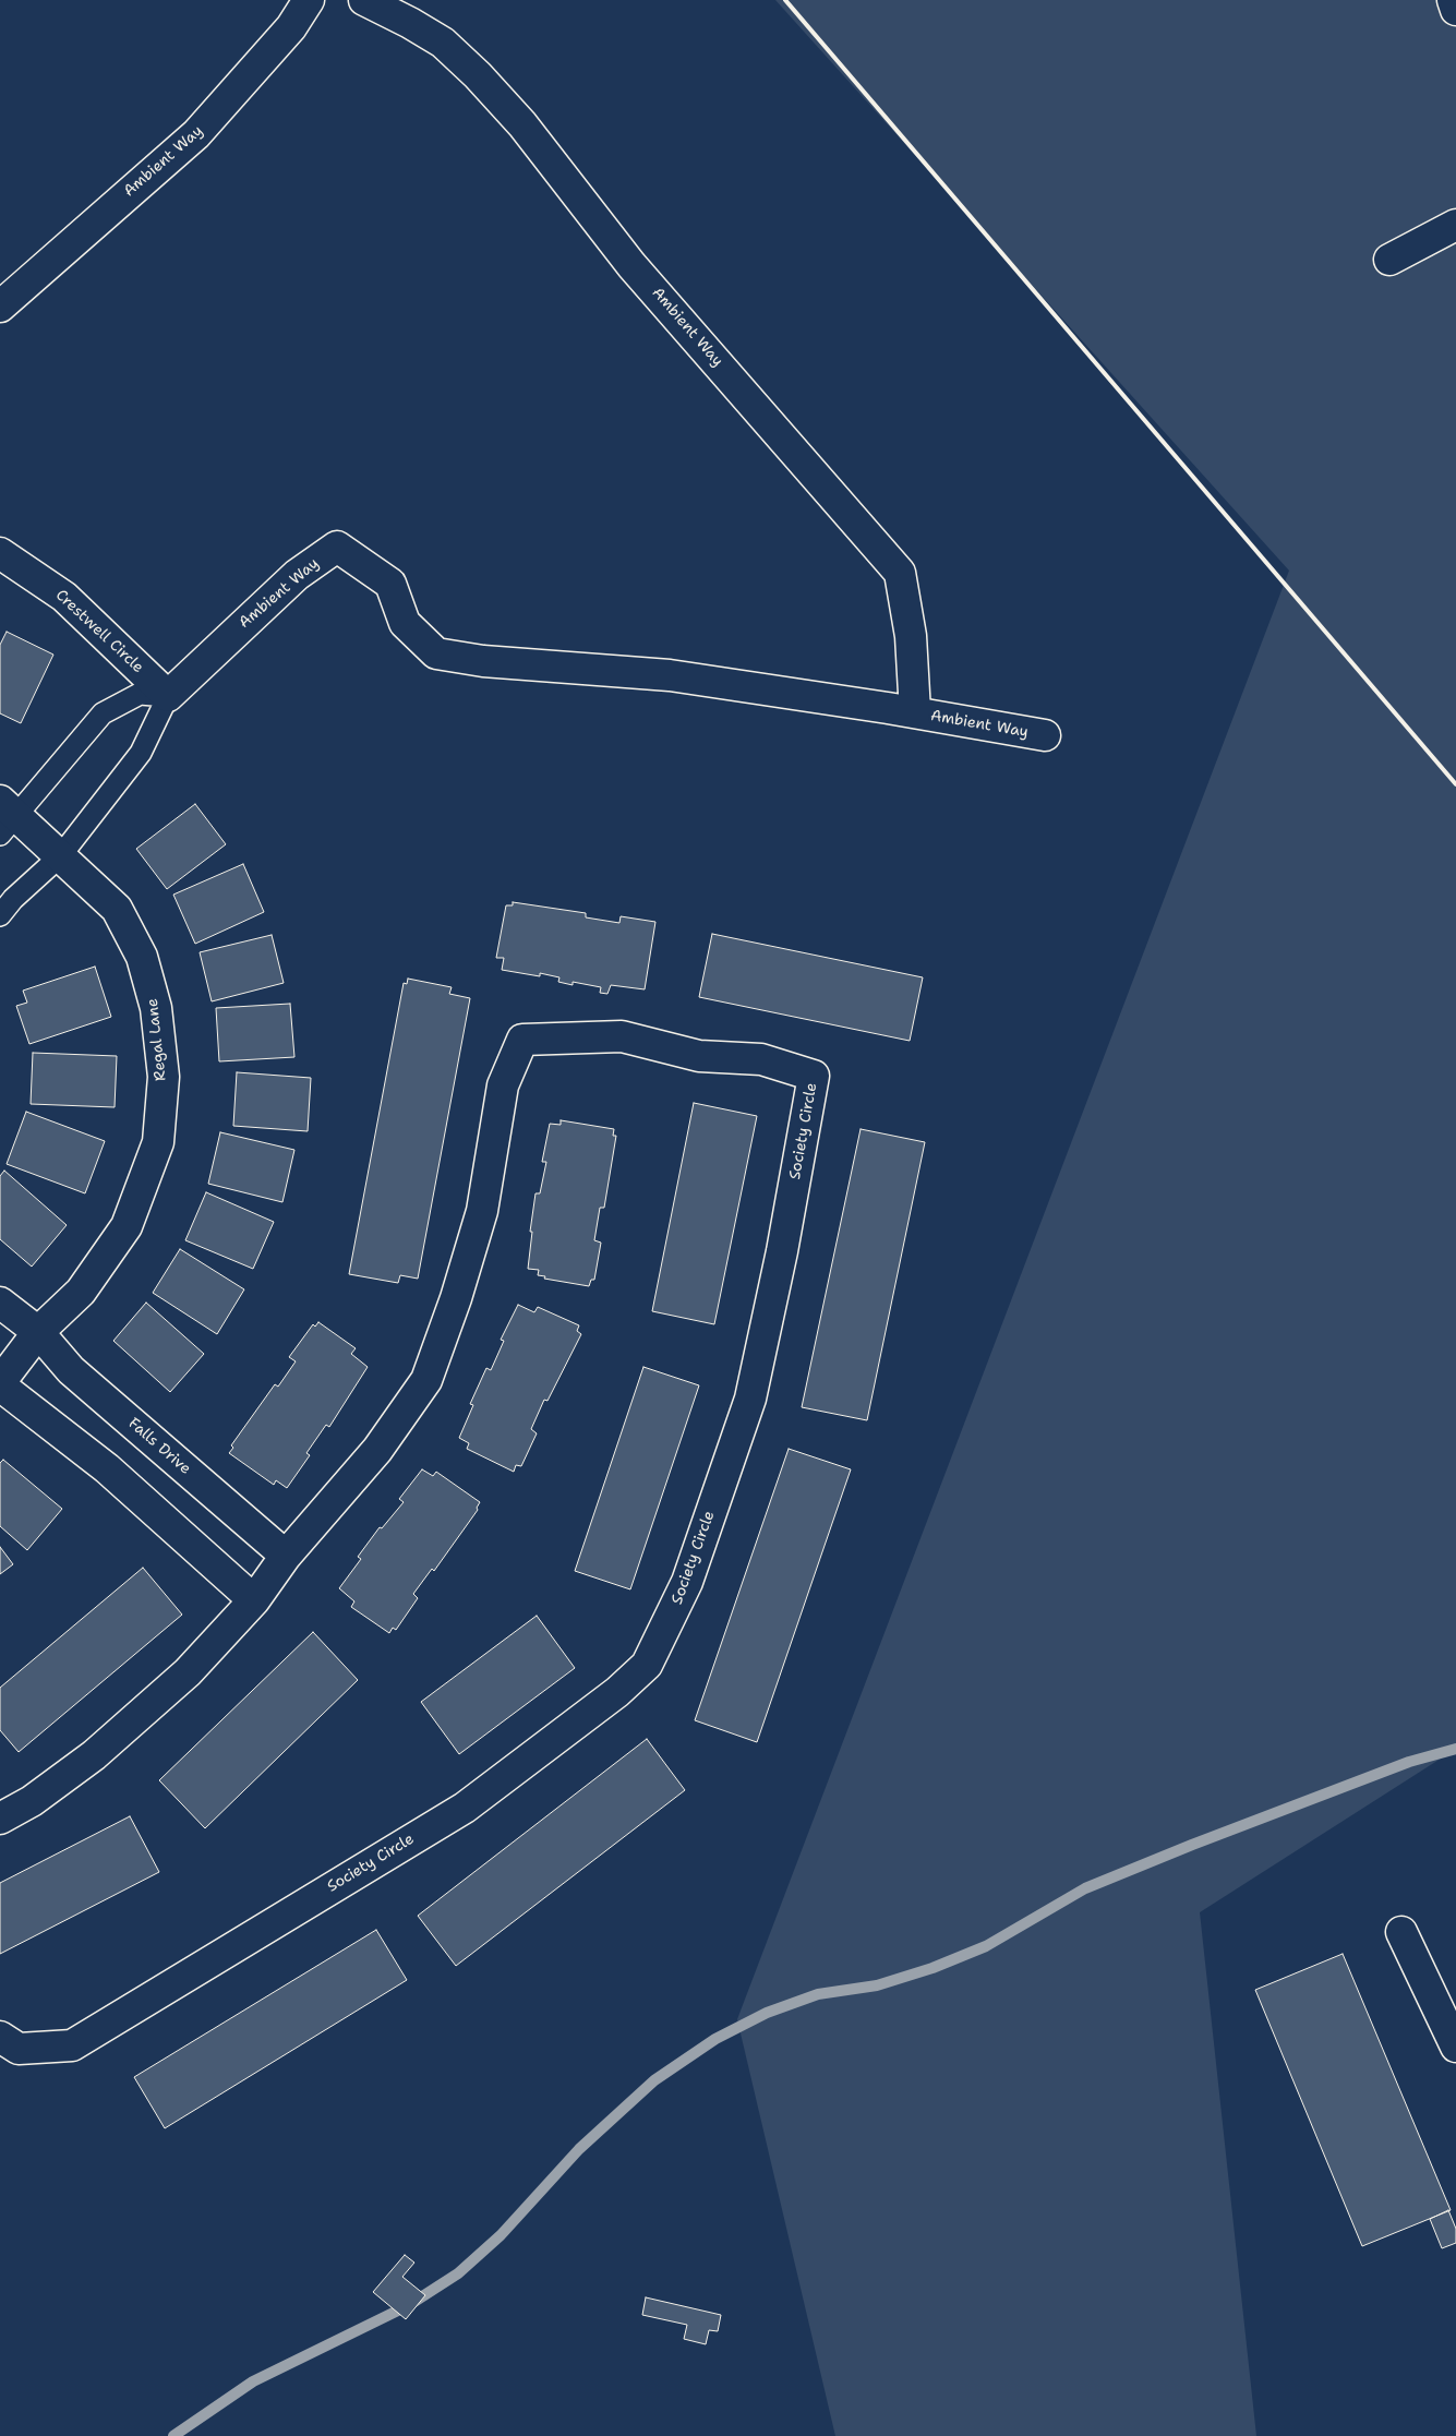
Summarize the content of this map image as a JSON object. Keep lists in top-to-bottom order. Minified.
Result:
{"streets":{"street":["Ambient Way","Crestwell Circle","Regal Lane","Society Circle","Falls Drive"]},"crossings":[["Ambient Way","Crestwell Circle"],["Ambient Way","Regal Lane"],["Regal Lane","Falls Drive"],["Society Circle","Falls Drive"]]}
